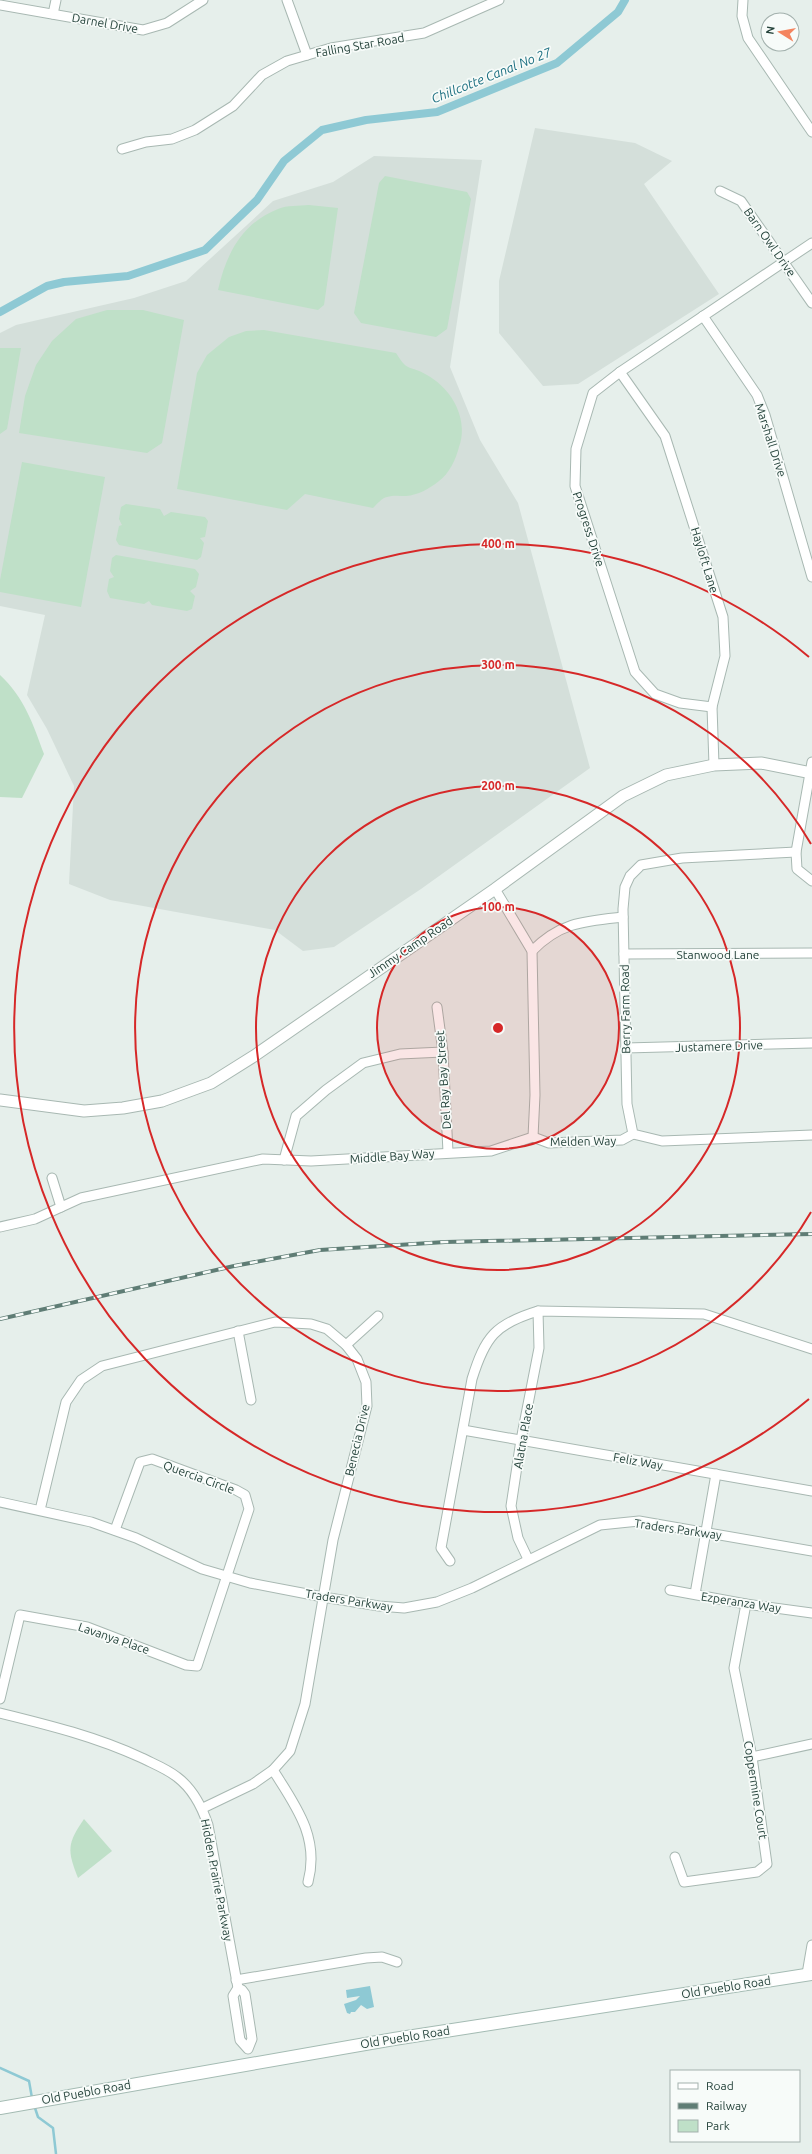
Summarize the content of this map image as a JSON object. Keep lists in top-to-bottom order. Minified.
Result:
{"streets":{"main road":["Old Pueblo Road"],"street":["Darnel Drive","Falling Star Road","Barn Owl Drive","Marshall Drive","Progress Drive","Hayloft Lane","Jimmy Camp Road","Stanwood Lane","Berry Farm Road","Justamere Drive","Del Ray Bay Street","Melden Way","Middle Bay Way","Alatna Place","Benecia Drive","Feliz Way","Quercia Circle","Traders Parkway","Ezperanza Way","Lavanya Place","Coppermine Court","Hidden Prairie Parkway"]},"crossings":[["Barn Owl Drive","Progress Drive"],["Marshall Drive","Progress Drive"],["Progress Drive","Hayloft Lane"],["Hayloft Lane","Jimmy Camp Road"],["Stanwood Lane","Berry Farm Road"],["Berry Farm Road","Justamere Drive"],["Berry Farm Road","Melden Way"],["Del Ray Bay Street","Middle Bay Way"],["Melden Way","Middle Bay Way"],["Alatna Place","Feliz Way"],["Alatna Place","Traders Parkway"],["Benecia Drive","Traders Parkway"],["Benecia Drive","Hidden Prairie Parkway"],["Quercia Circle","Traders Parkway"],["Quercia Circle","Lavanya Place"],["Traders Parkway","Lavanya Place"],["Ezperanza Way","Coppermine Court"],["Hidden Prairie Parkway","Old Pueblo Road"]],"water":["Chillcotte Canal No 27"],"legend":["Road","Railway","Park"],"north":"left","rings":["400 m","300 m","200 m","100 m"]}
